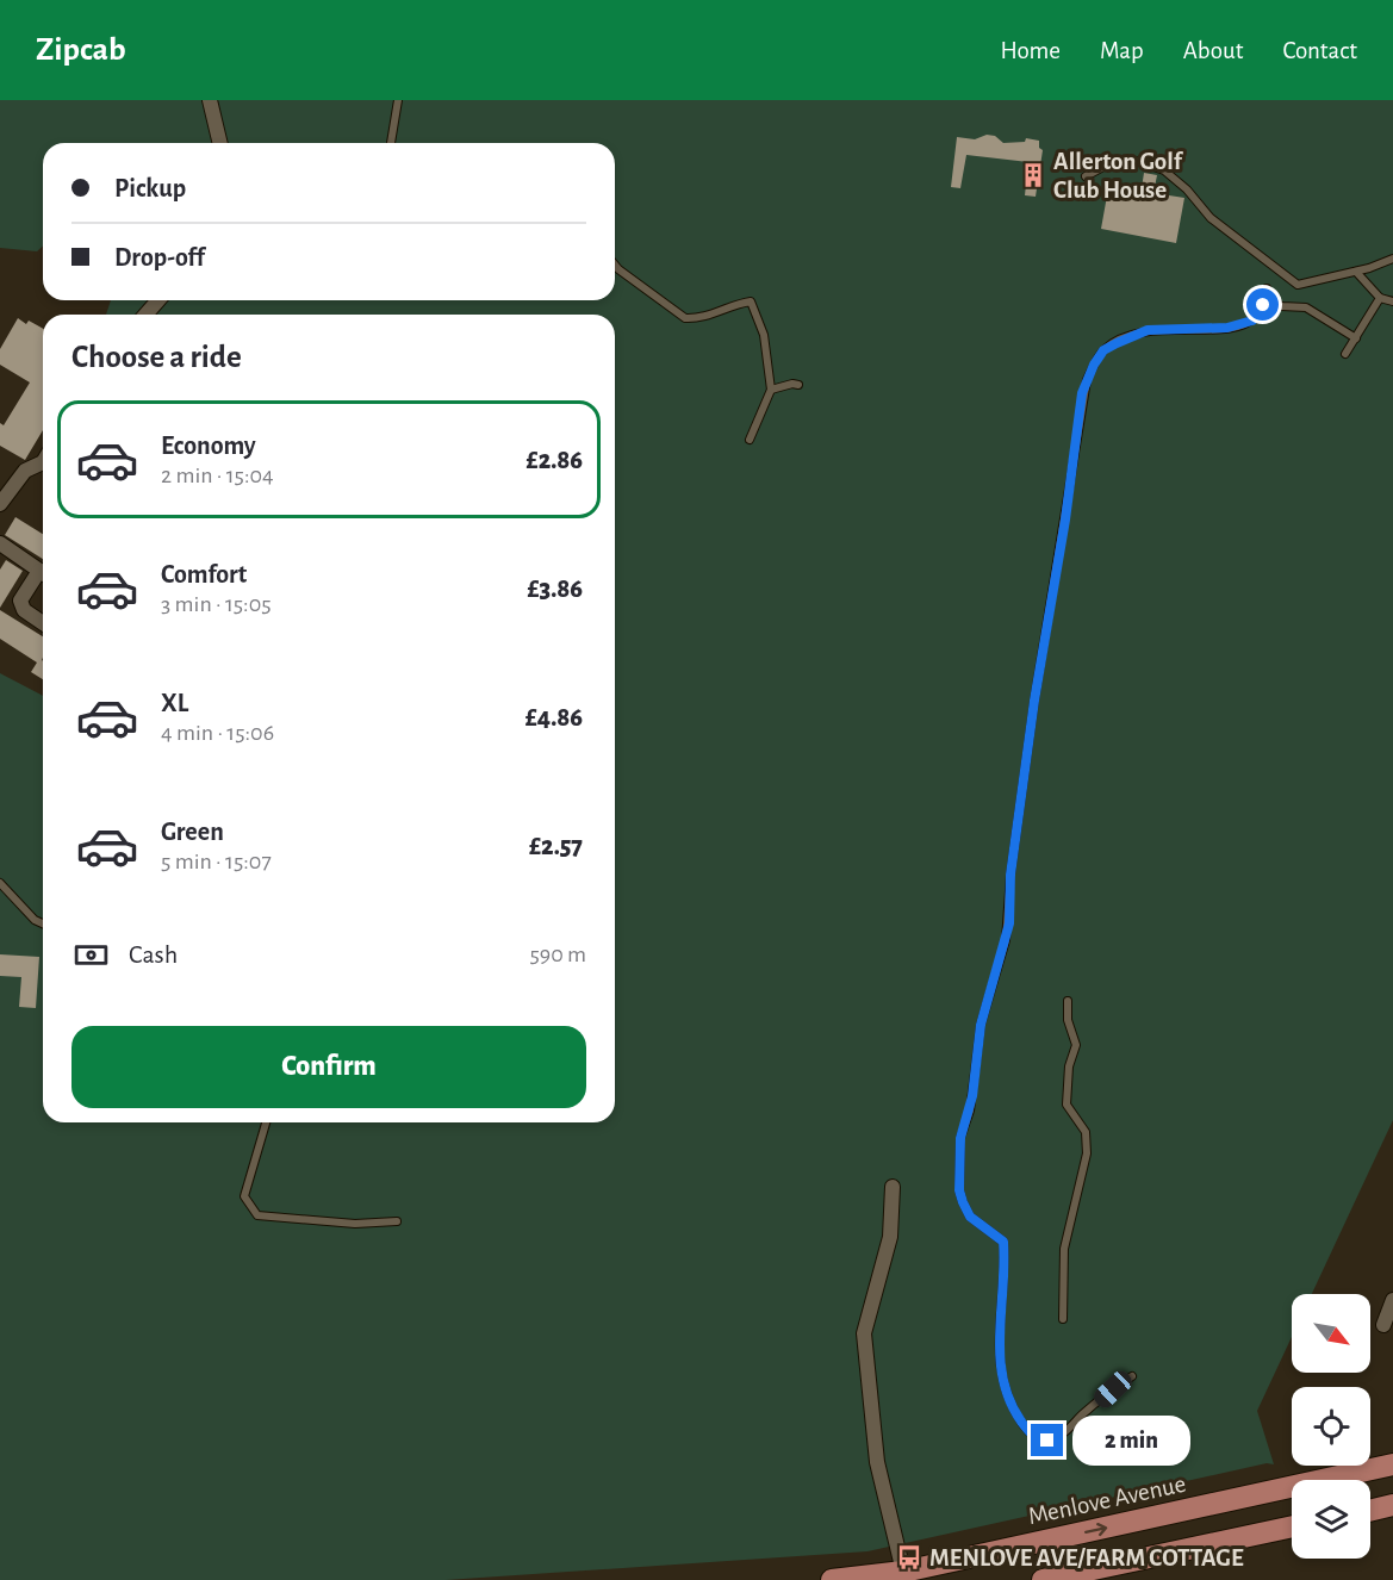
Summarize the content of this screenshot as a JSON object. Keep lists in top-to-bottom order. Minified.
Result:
{"streets":{"highway":["Menlove Avenue"]},"places":{"building":["Allerton Golf Club House"],"bus stop":["MENLOVE AVE/FARM COTTAGE"]},"north":"bottom right","page":{"header":"Zipcab","nav":["Home","Map","About","Contact"],"banner":["Pickup","Drop-off"],"heading":"Choose a ride","list":[{"name":"Economy","note":"2 min · 15:04","value":"£2.86"},{"name":"Comfort","note":"3 min · 15:05","value":"£3.86"},{"name":"XL","note":"4 min · 15:06","value":"£4.86"},{"name":"Green","note":"5 min · 15:07","value":"£2.57"}],"pay":["Cash","590 m"],"buttons":"Confirm","bubble":"2 min"}}
